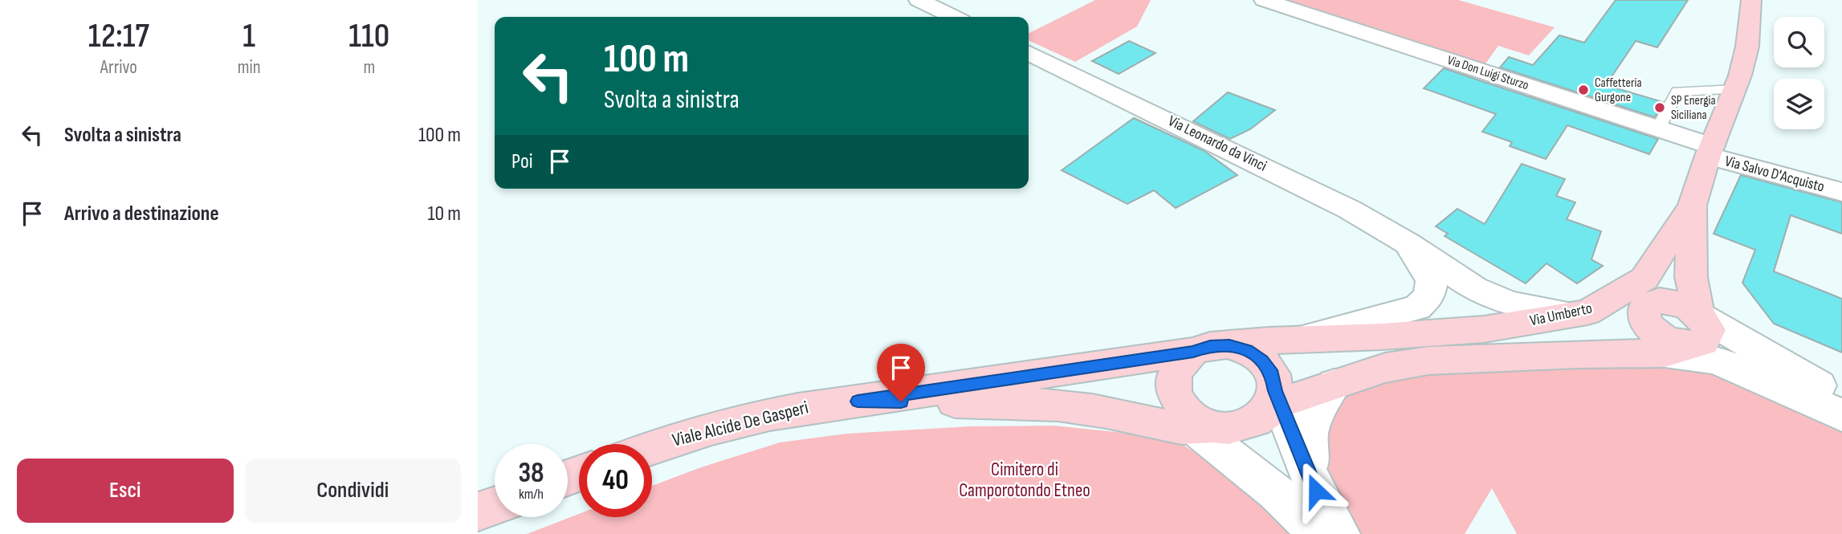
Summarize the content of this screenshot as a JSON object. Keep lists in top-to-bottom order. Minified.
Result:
{"streets":{"main road":["Via Umberto","Viale Alcide De Gasperi"],"street":["Via Don Luigi Sturzo","Via Leonardo da Vinci","Via Salvo D'Acquisto"]},"crossings":[["Via Don Luigi Sturzo","Via Salvo D'Acquisto"],["Via Don Luigi Sturzo","Via Umberto"],["Via Leonardo da Vinci","Via Umberto"],["Via Salvo D'Acquisto","Via Umberto"]],"parks":["Cimitero di Camporotondo Etneo"],"places":["Caffetteria Gurgone","SP Energia Siciliana"],"page":{"eta":["12:17","Arrivo","1","min","110","m"],"turn":["100 m","Svolta a sinistra"],"list":[{"name":"Svolta a sinistra","value":"100 m"},{"name":"Arrivo a destinazione","value":"10 m"}],"then":"Poi","speed":"38 km/h","limit":"40","buttons":["Esci","Condividi"]}}
